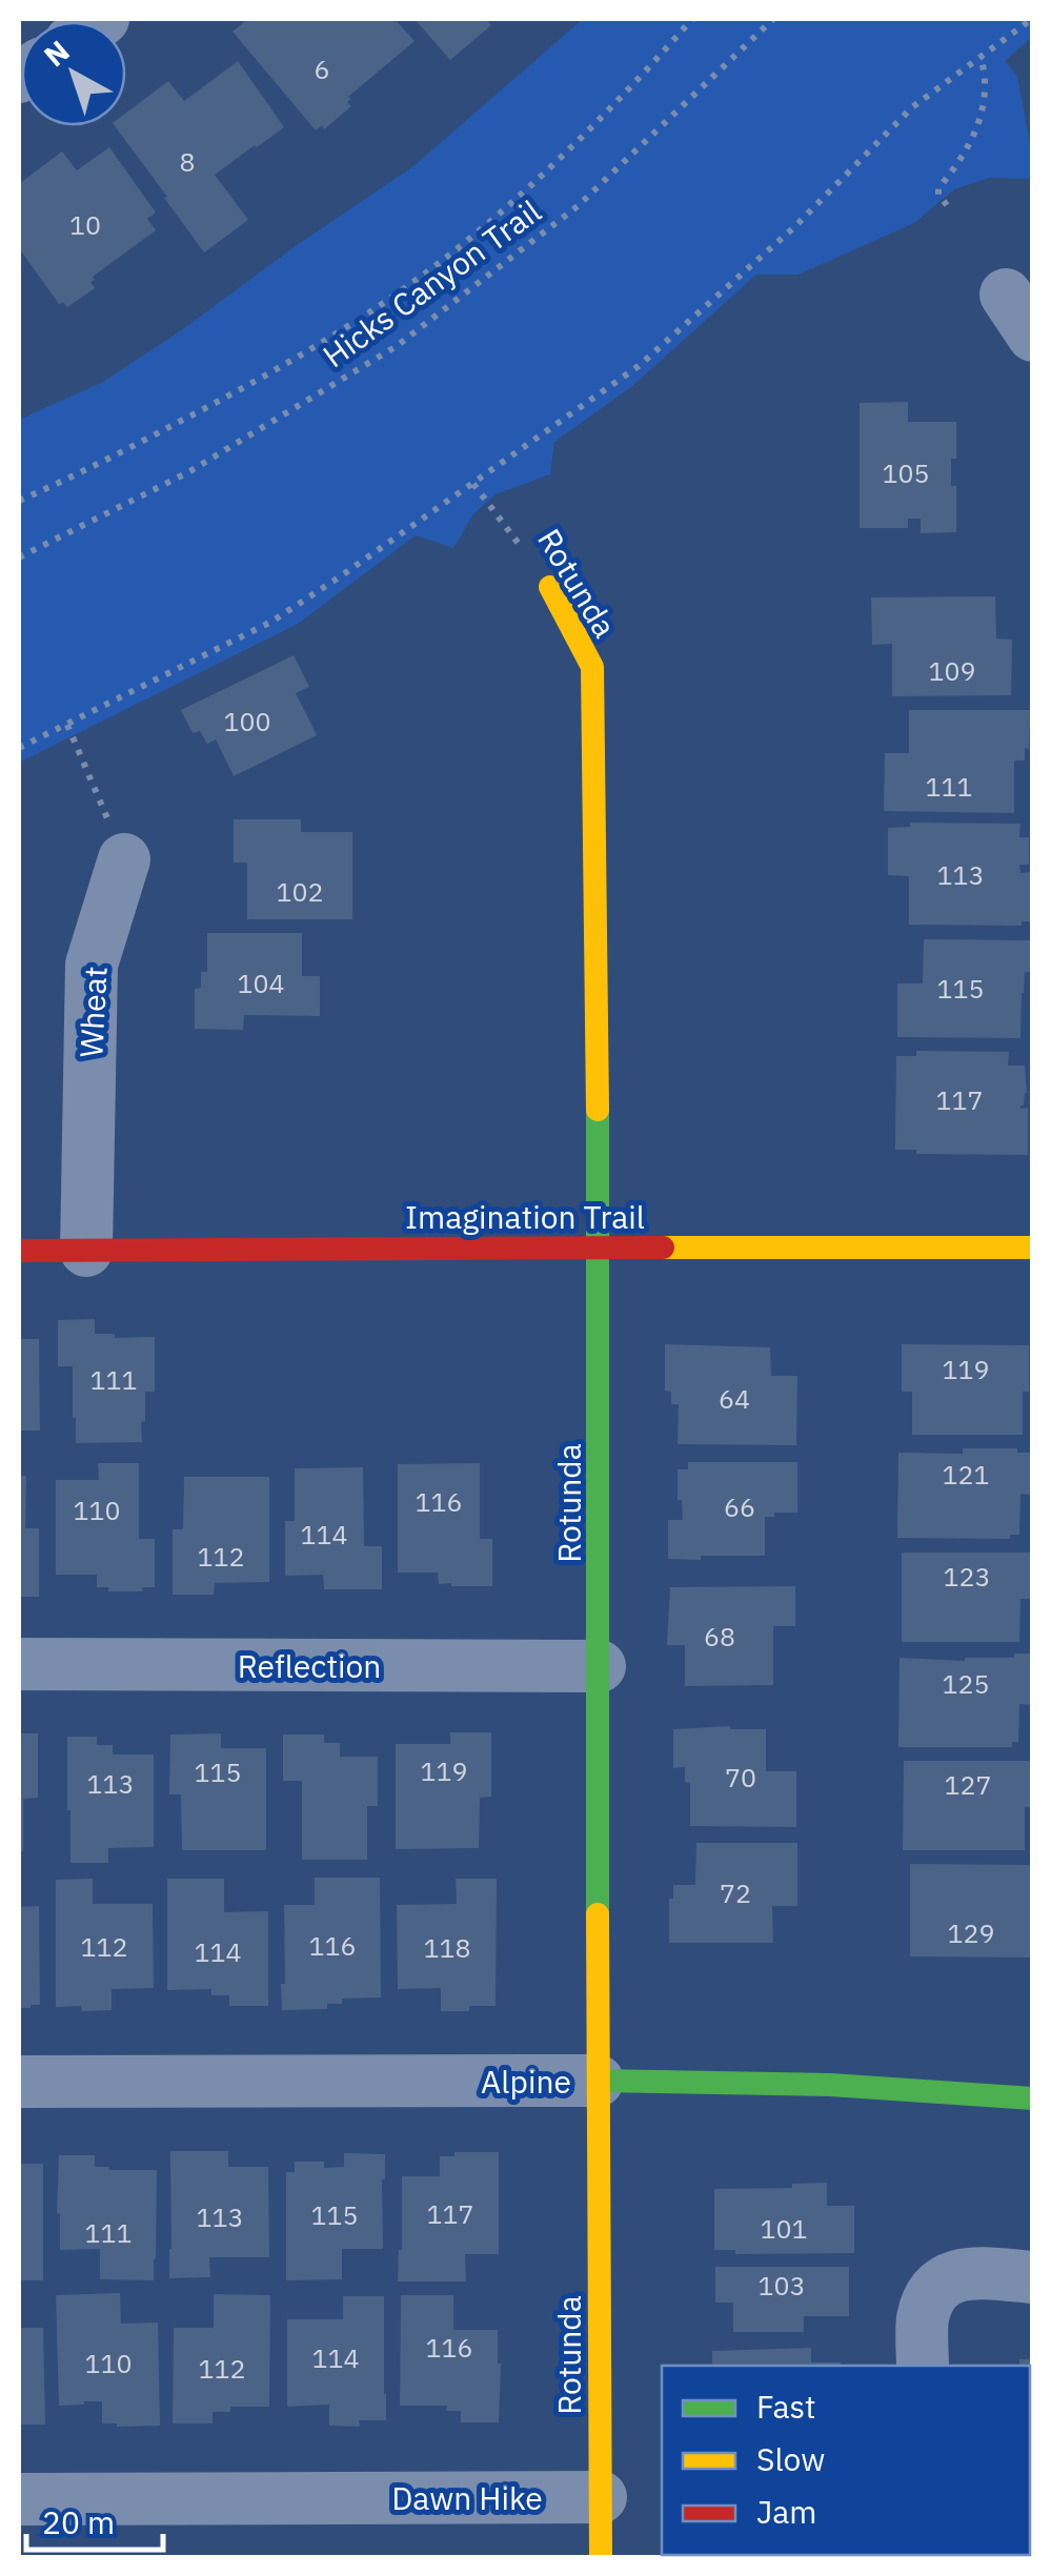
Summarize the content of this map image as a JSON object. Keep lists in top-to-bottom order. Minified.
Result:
{"streets":{"street":["Rotunda","Wheat","Imagination Trail","Reflection","Alpine","Dawn Hike"],"path":["Hicks Canyon Trail"]},"crossings":[["Rotunda","Imagination Trail"],["Rotunda","Reflection"],["Rotunda","Alpine"],["Rotunda","Dawn Hike"],["Wheat","Imagination Trail"]],"house_numbers":["6","8","10","105","109","100","111","113","102","104","115","117","119","111","64","121","116","66","110","114","112","123","68","125","119","115","70","113","127","72","129","116","112","118","114","117","115","113","101","111","103","116","114","110","112"],"legend":["Fast","Slow","Jam"],"scale_bar":"20 m","north":"top left"}
